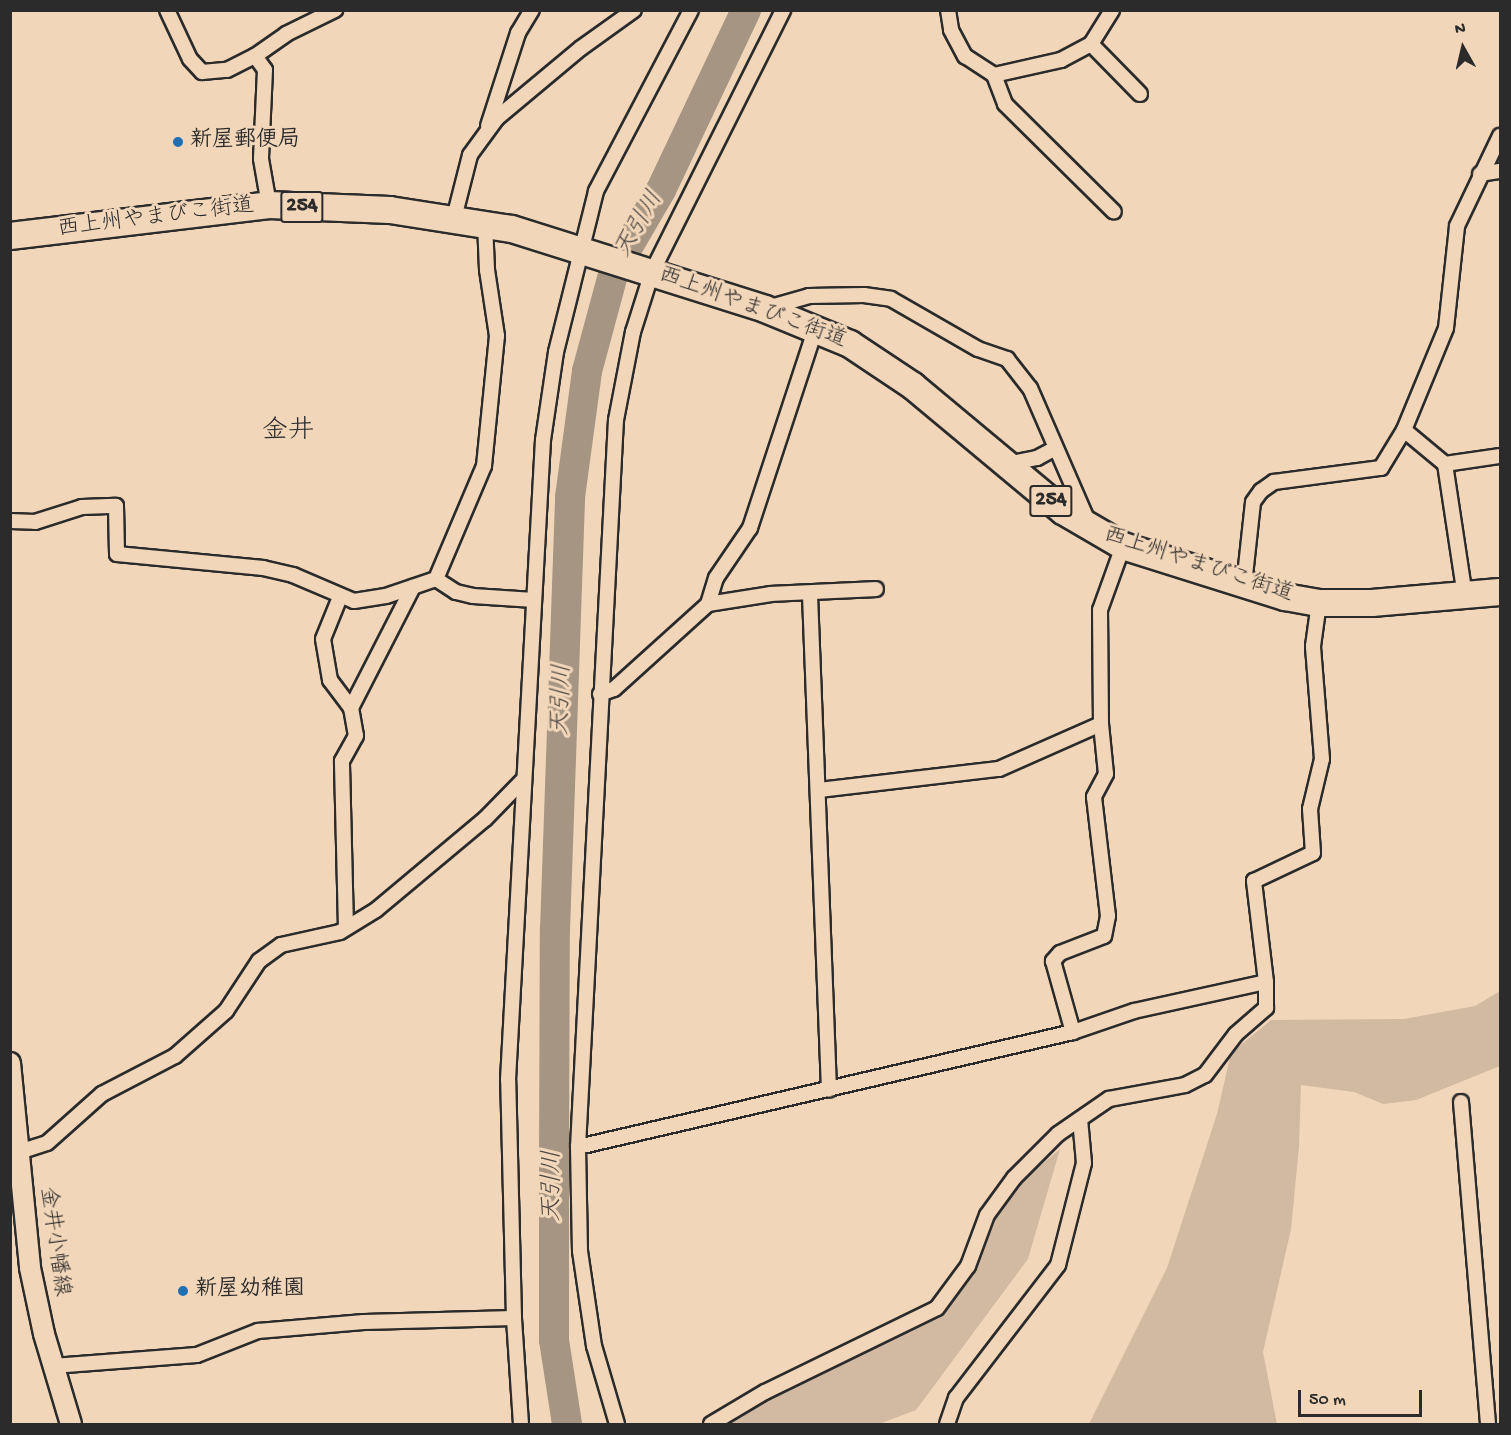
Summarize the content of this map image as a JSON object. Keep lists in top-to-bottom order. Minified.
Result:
{"streets":{"highway":["254","西上州やまびこ街道"],"main road":["金井小幡線"]},"districts":["金井"],"water":["天引川"],"places":["新屋郵便局","新屋幼稚園"],"scale_bar":"50 m","north":"top"}
